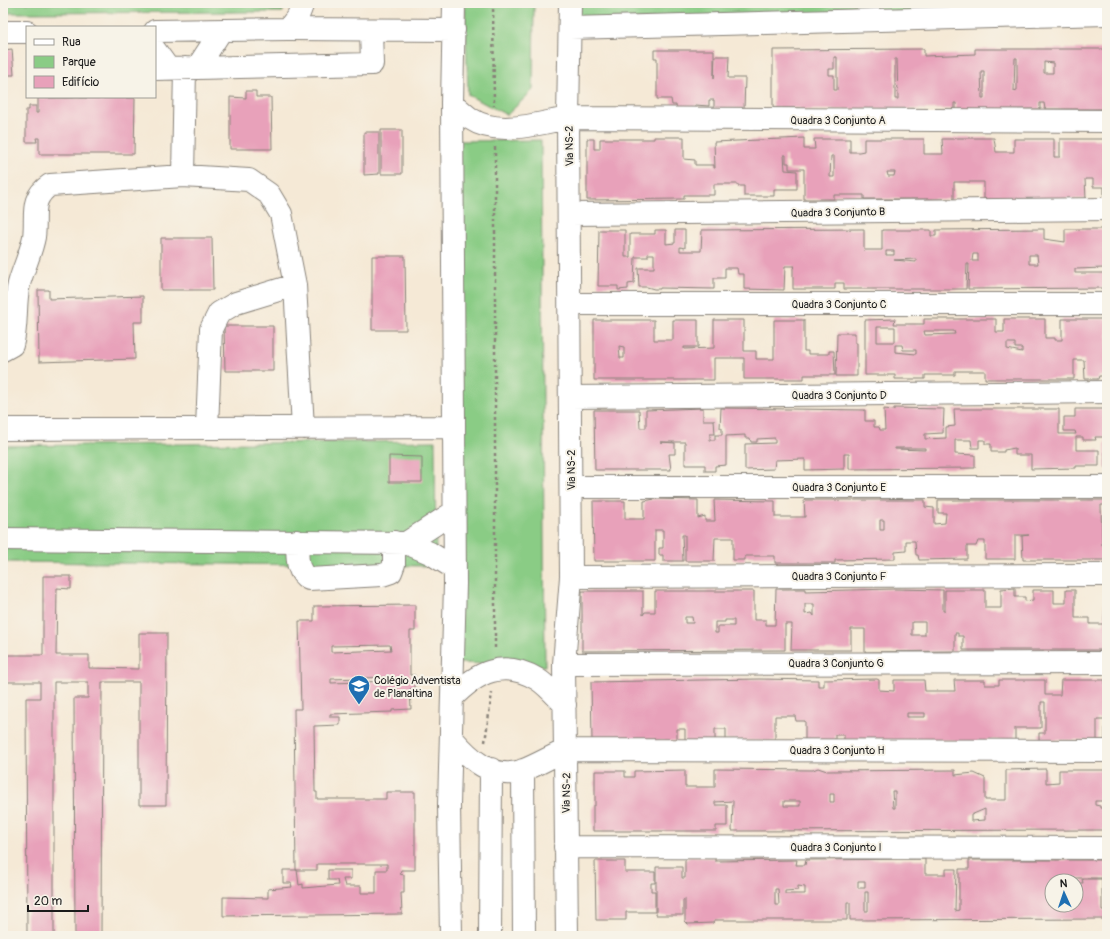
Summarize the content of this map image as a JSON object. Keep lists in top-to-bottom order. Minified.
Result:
{"streets":{"street":["Quadra 3 Conjunto A","Via NS-2","Quadra 3 Conjunto B","Quadra 3 Conjunto C","Quadra 3 Conjunto D","Quadra 3 Conjunto E","Quadra 3 Conjunto F","Quadra 3 Conjunto G","Quadra 3 Conjunto H","Quadra 3 Conjunto I"]},"crossings":[["Quadra 3 Conjunto A","Via NS-2"],["Via NS-2","Quadra 3 Conjunto B"],["Via NS-2","Quadra 3 Conjunto C"],["Via NS-2","Quadra 3 Conjunto D"],["Via NS-2","Quadra 3 Conjunto E"],["Via NS-2","Quadra 3 Conjunto F"],["Via NS-2","Quadra 3 Conjunto G"],["Via NS-2","Quadra 3 Conjunto H"],["Via NS-2","Quadra 3 Conjunto I"]],"places":{"school or university":["Colégio Adventista de Planaltina"]},"legend":["Rua","Parque","Edifício"],"scale_bar":"20 m","north":"top"}
